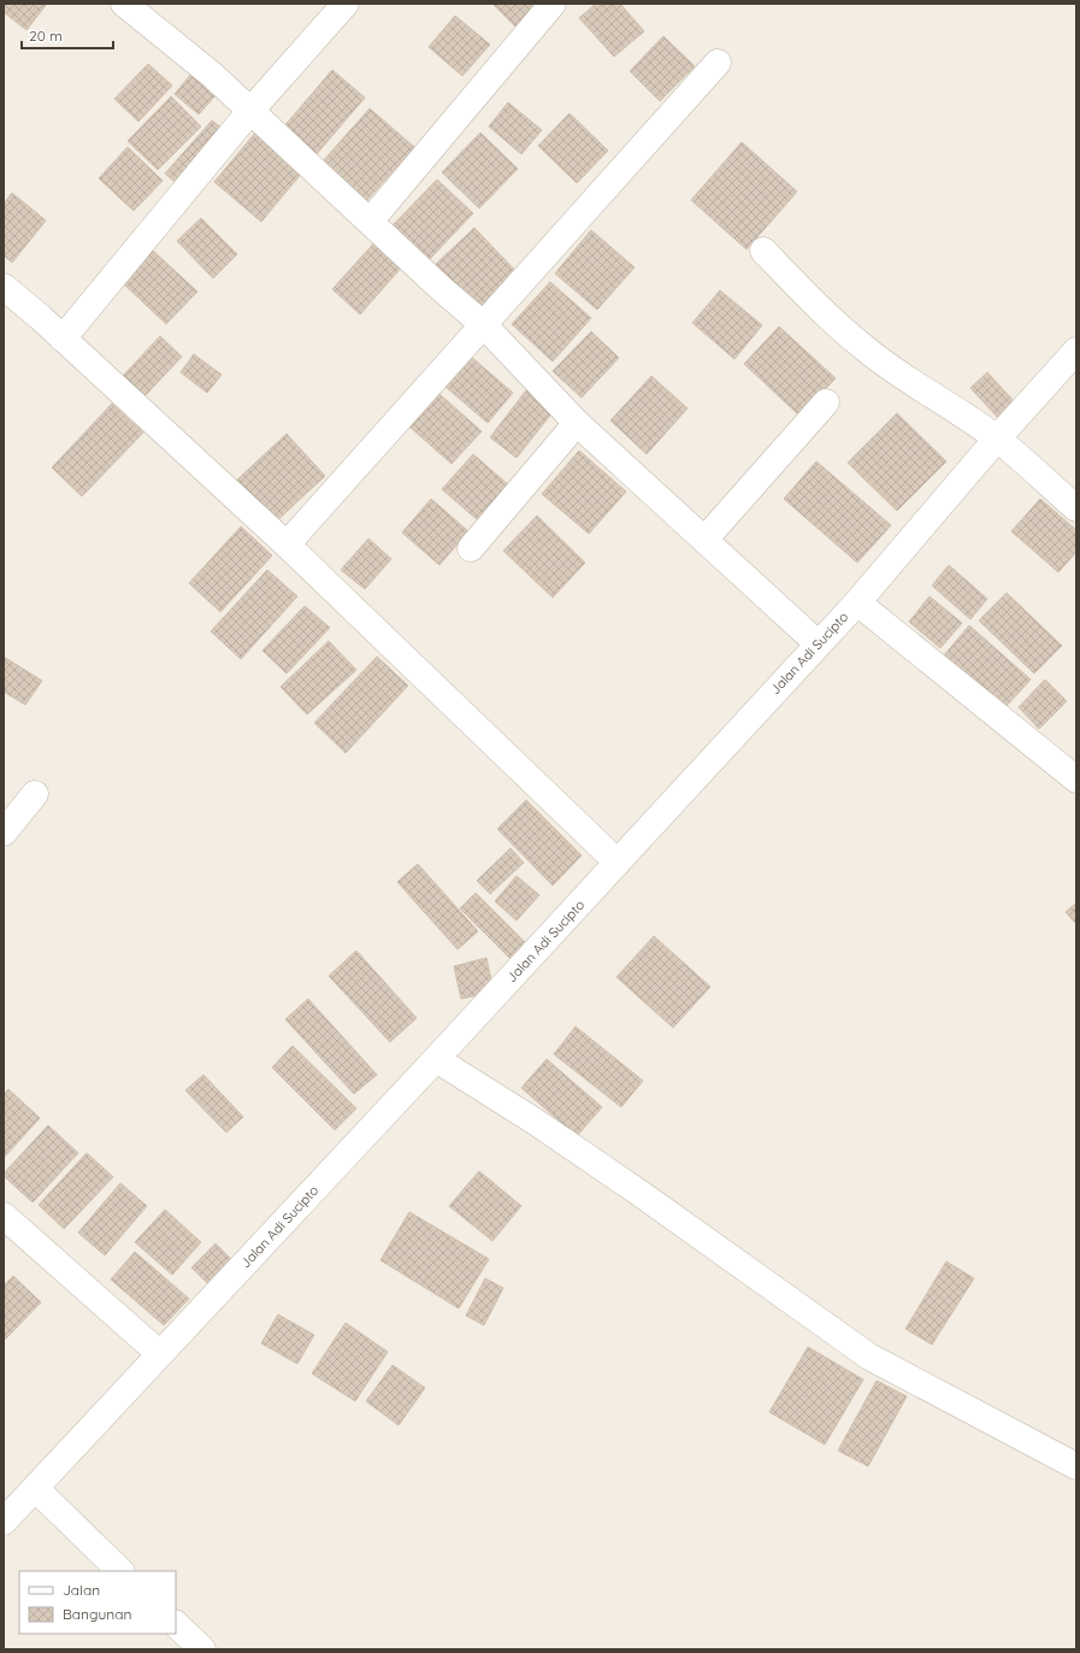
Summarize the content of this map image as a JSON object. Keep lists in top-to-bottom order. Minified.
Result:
{"streets":{"street":["Jalan Adi Sucipto"]},"legend":["Jalan","Bangunan"],"scale_bar":"20 m"}
